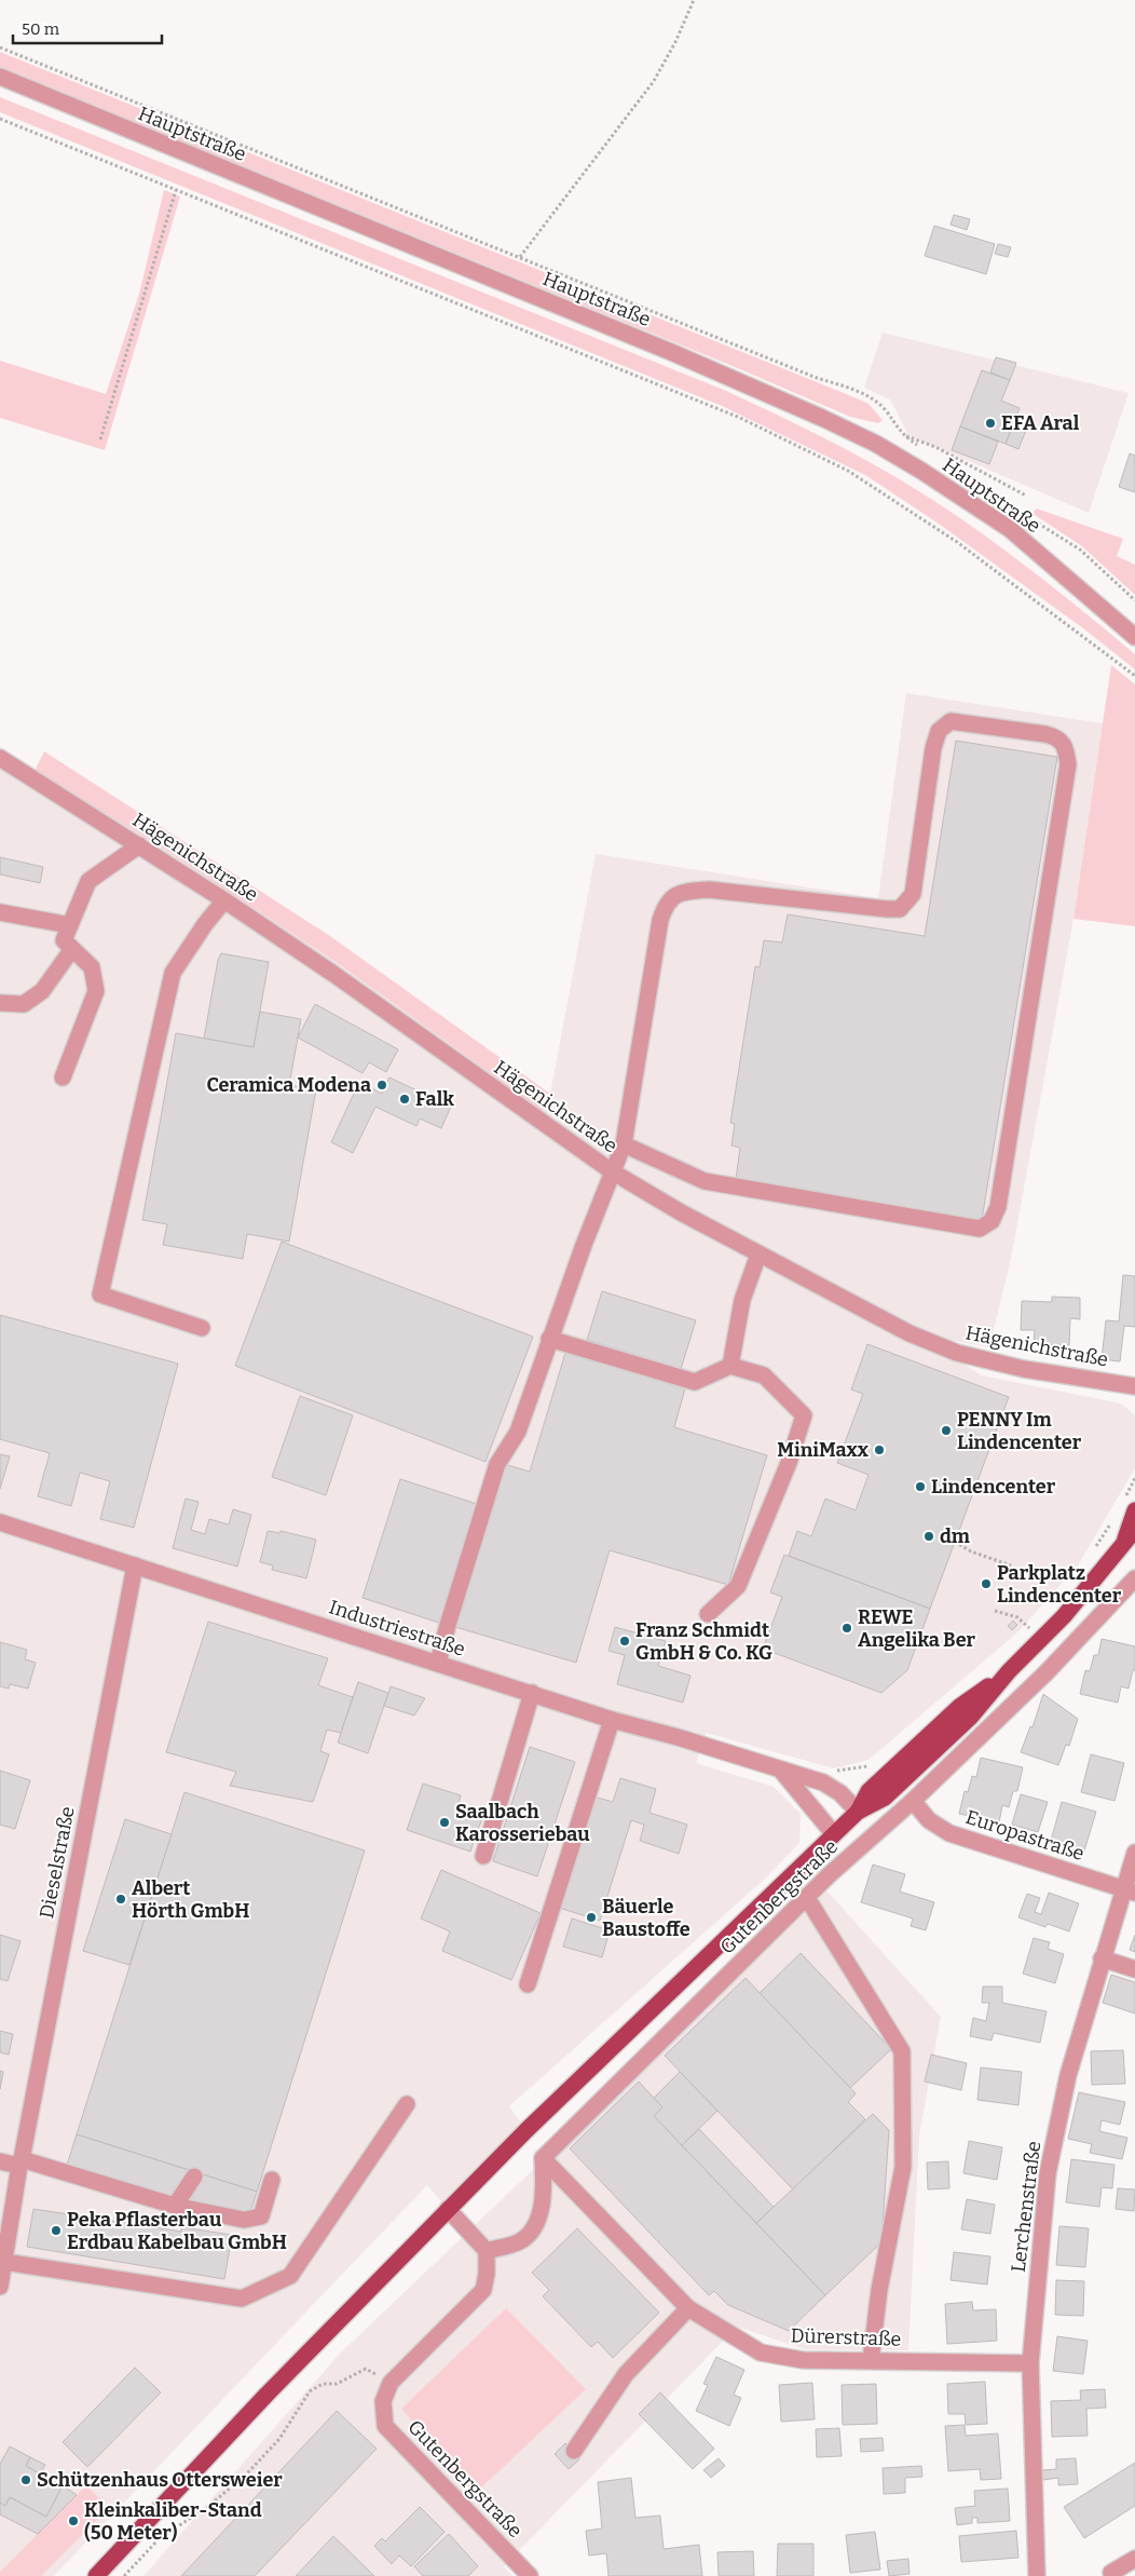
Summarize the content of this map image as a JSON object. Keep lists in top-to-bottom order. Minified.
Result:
{"streets":{"street":["Hauptstraße","Hägenichstraße","Industriestraße","Europastraße","Dieselstraße","Gutenbergstraße","Lerchenstraße","Dürerstraße"]},"crossings":[["Industriestraße","Dieselstraße"],["Europastraße","Gutenbergstraße"],["Europastraße","Lerchenstraße"],["Gutenbergstraße","Dürerstraße"],["Lerchenstraße","Dürerstraße"]],"places":["EFA Aral","Ceramica Modena","Falk","PENNY Im Lindencenter","MiniMaxx","Lindencenter","dm","Parkplatz Lindencenter","REWE Angelika Ber","Franz Schmidt GmbH & Co. KG","Saalbach Karosseriebau","Albert Hörth GmbH","Bäuerle Baustoffe","Peka Pflasterbau Erdbau Kabelbau GmbH","Schützenhaus Ottersweier","Kleinkaliber-Stand (50 Meter)"],"scale_bar":"50 m"}
